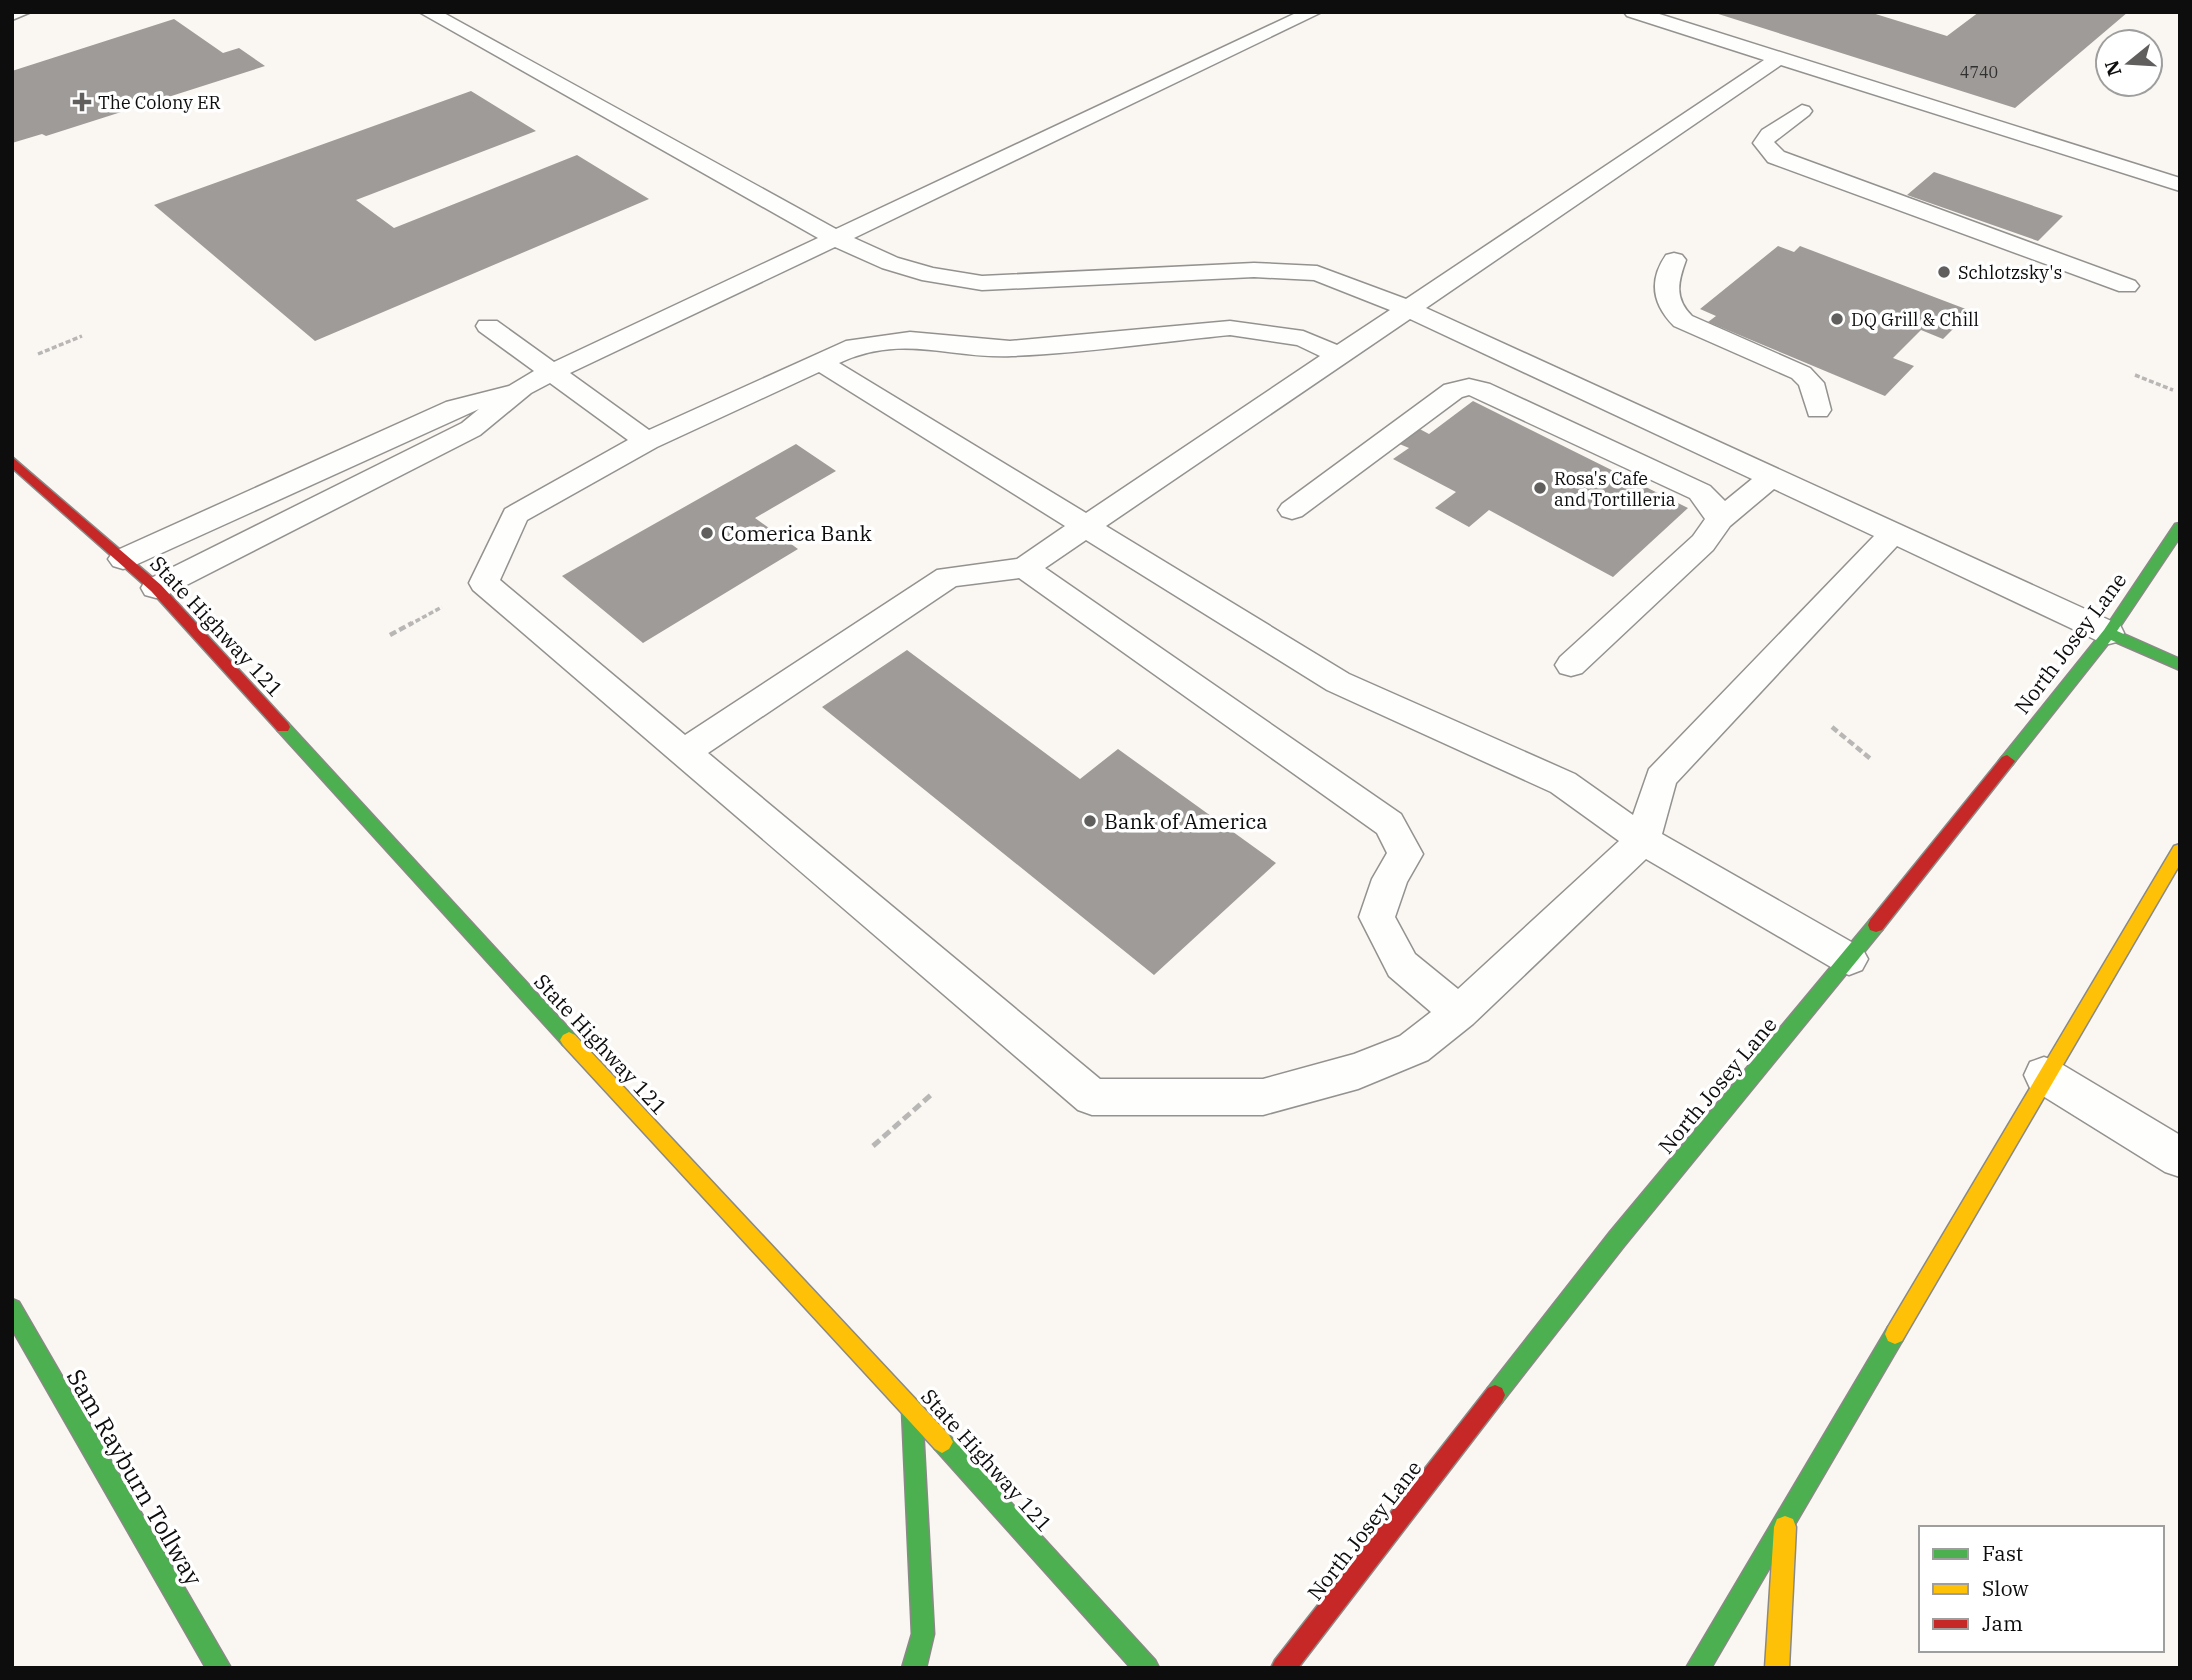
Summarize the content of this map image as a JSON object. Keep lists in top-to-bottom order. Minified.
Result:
{"streets":{"main road":["State Highway 121","North Josey Lane","Sam Rayburn Tollway"]},"places":{"health":["The Colony ER"],"other":["Schlotzsky's","DQ Grill & Chill","Rosa's Cafe and Tortilleria","Comerica Bank","Bank of America"]},"house_numbers":["4740"],"legend":["Fast","Slow","Jam"],"north":"left"}
